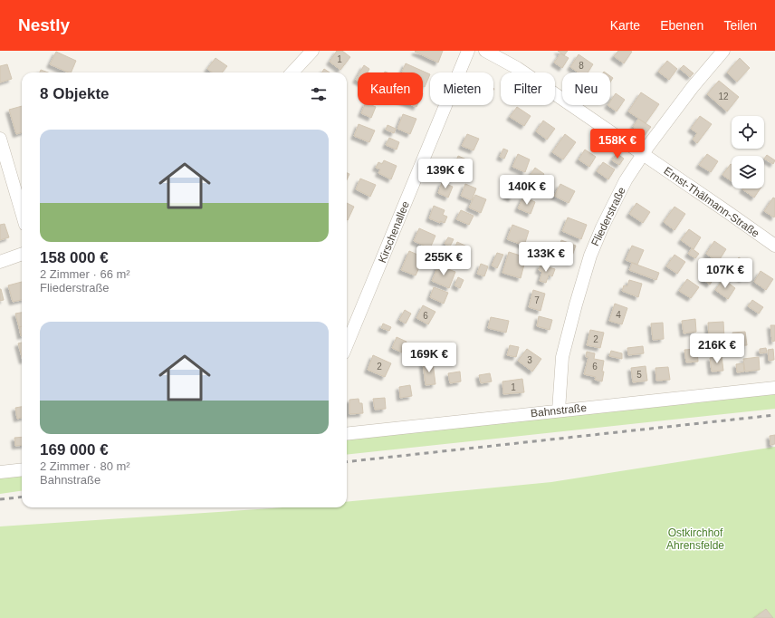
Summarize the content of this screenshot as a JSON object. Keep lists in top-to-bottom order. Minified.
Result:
{"streets":{"street":["Ernst-Thälmann-Straße","Fliederstraße","Kirschenallee","Bahnstraße"]},"crossings":[["Ernst-Thälmann-Straße","Fliederstraße"],["Fliederstraße","Bahnstraße"]],"parks":["Ostkirchhof Ahrensfelde"],"house_numbers":["1","8","12","7","4","6","2","3","2","6","5","1"],"page":{"header":"Nestly","nav":["Karte","Ebenen","Teilen"],"chip":["Kaufen","Mieten","Filter","Neu"],"heading":"8 Objekte","list":[{"name":"158 000 €","note":"2 Zimmer · 66 m² · Fliederstraße"},{"name":"169 000 €","note":"2 Zimmer · 80 m² · Bahnstraße"}],"price":["158K €","139K €","140K €","133K €","255K €","107K €","216K €","169K €"]}}
